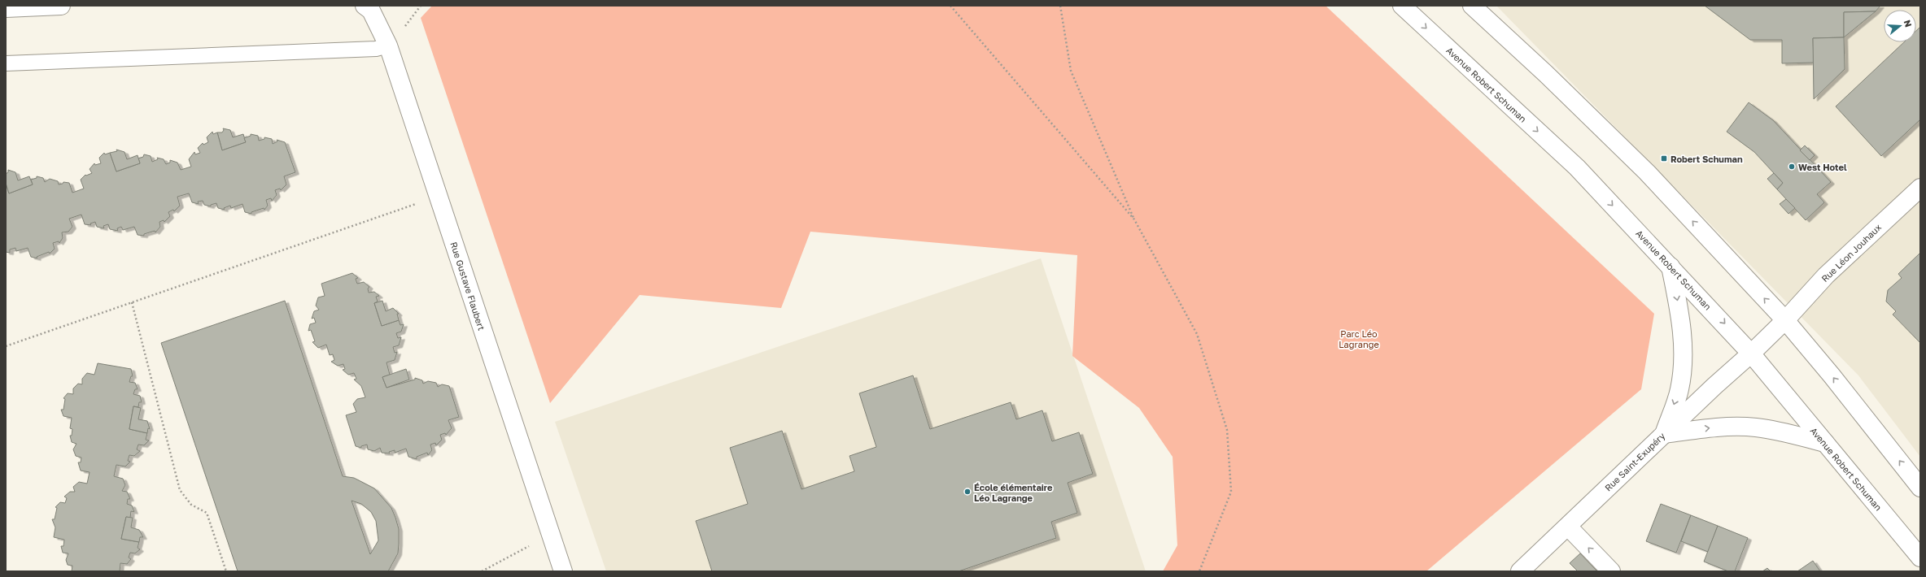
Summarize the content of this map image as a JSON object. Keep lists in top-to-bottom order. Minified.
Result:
{"streets":{"main road":["Avenue Robert Schuman","Rue Léon Jouhaux","Rue Gustave Flaubert","Rue Saint-Exupéry"]},"crossings":[["Avenue Robert Schuman","Rue Léon Jouhaux"],["Avenue Robert Schuman","Rue Saint-Exupéry"],["Rue Léon Jouhaux","Rue Saint-Exupéry"]],"parks":["Parc Léo Lagrange"],"places":{"transit":["Robert Schuman"],"other":["West Hotel","École élémentaire Léo Lagrange"]},"north":"right"}
